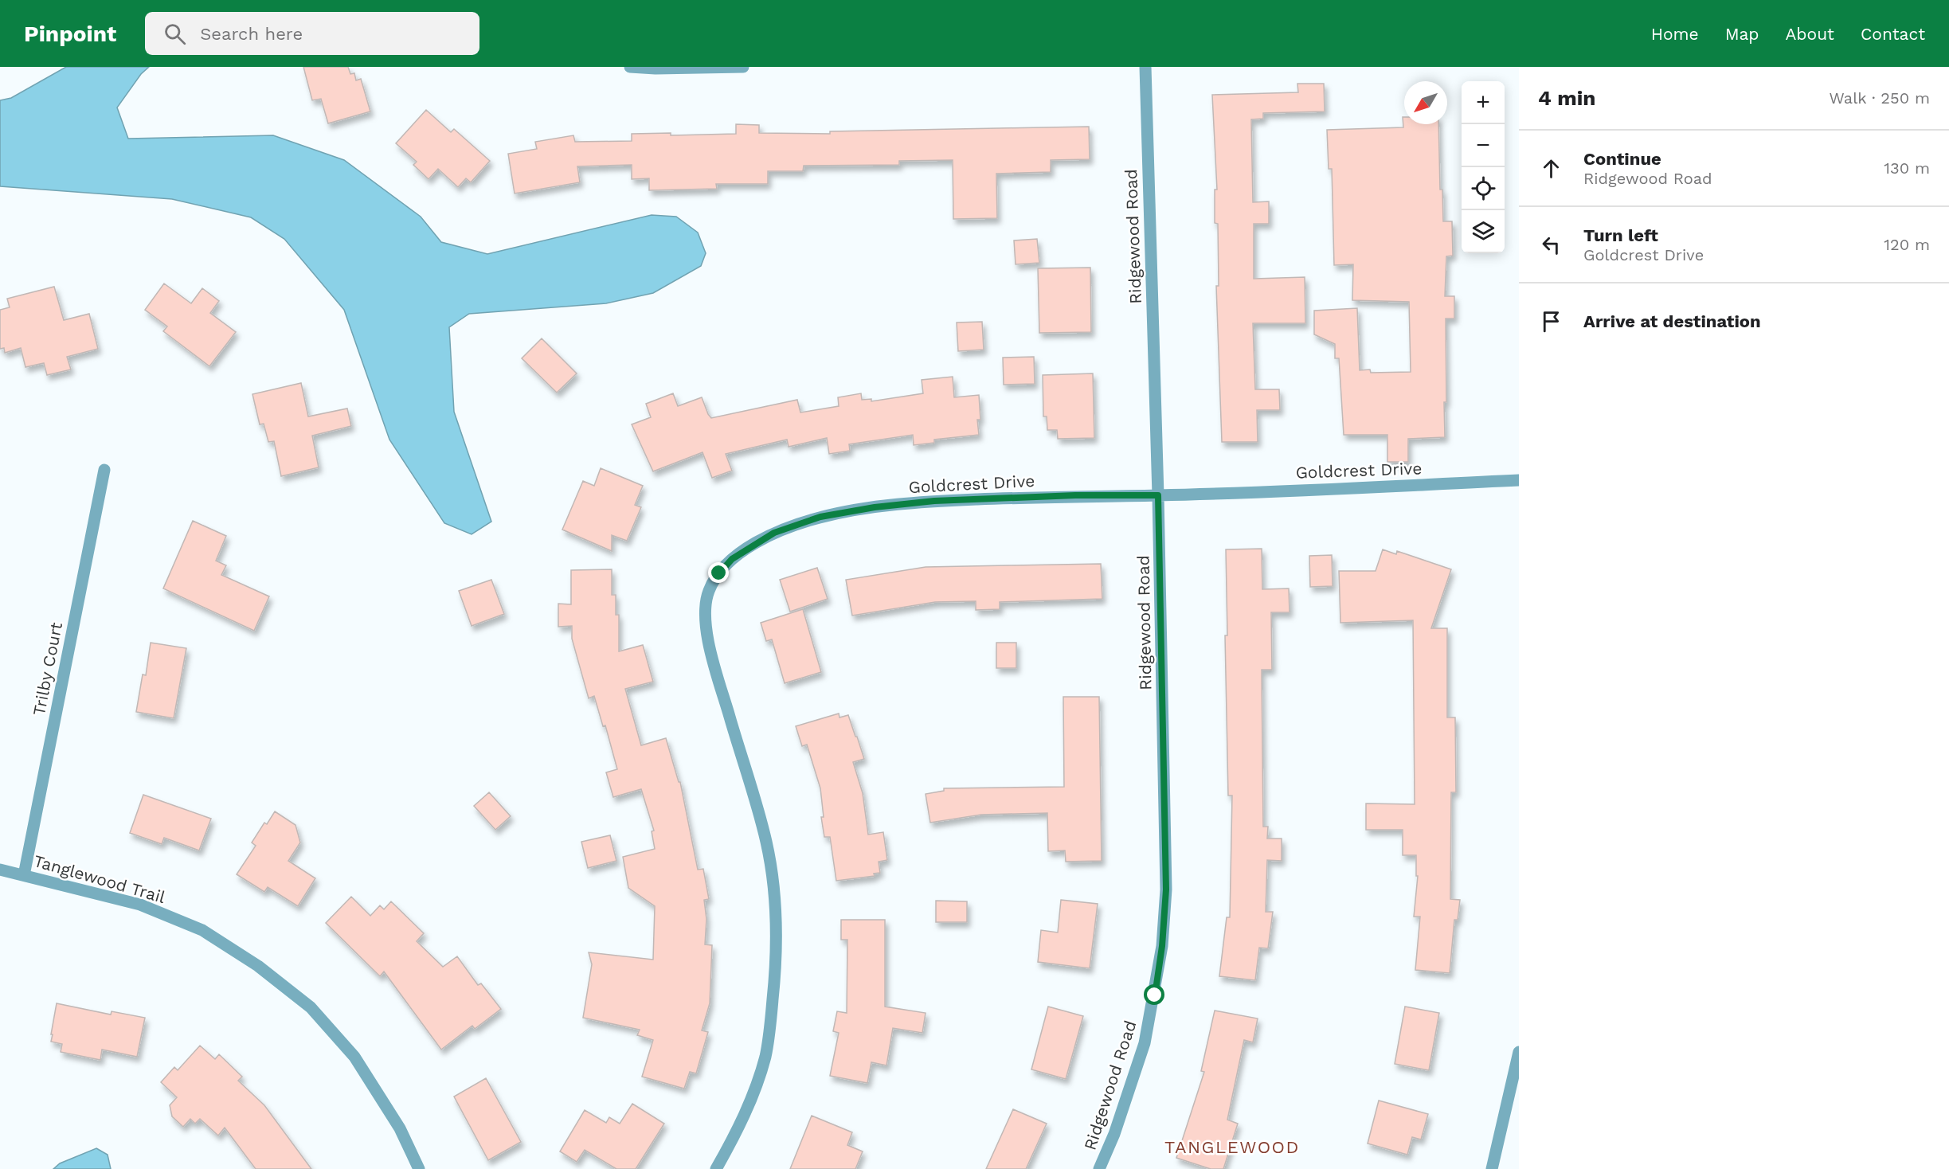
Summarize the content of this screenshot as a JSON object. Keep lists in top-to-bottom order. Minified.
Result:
{"streets":{"street":["Ridgewood Road","Goldcrest Drive","Trilby Court","Tanglewood Trail"]},"crossings":[["Ridgewood Road","Goldcrest Drive"],["Trilby Court","Tanglewood Trail"]],"districts":["TANGLEWOOD"],"north":"bottom left","page":{"header":"Pinpoint","search":"Search here","nav":["Home","Map","About","Contact"],"heading":["4 min","Walk · 250 m"],"map_buttons":["+","−"],"list":[["Continue","Ridgewood Road","130 m"],["Turn left","Goldcrest Drive","120 m"],"Arrive at destination"]}}
